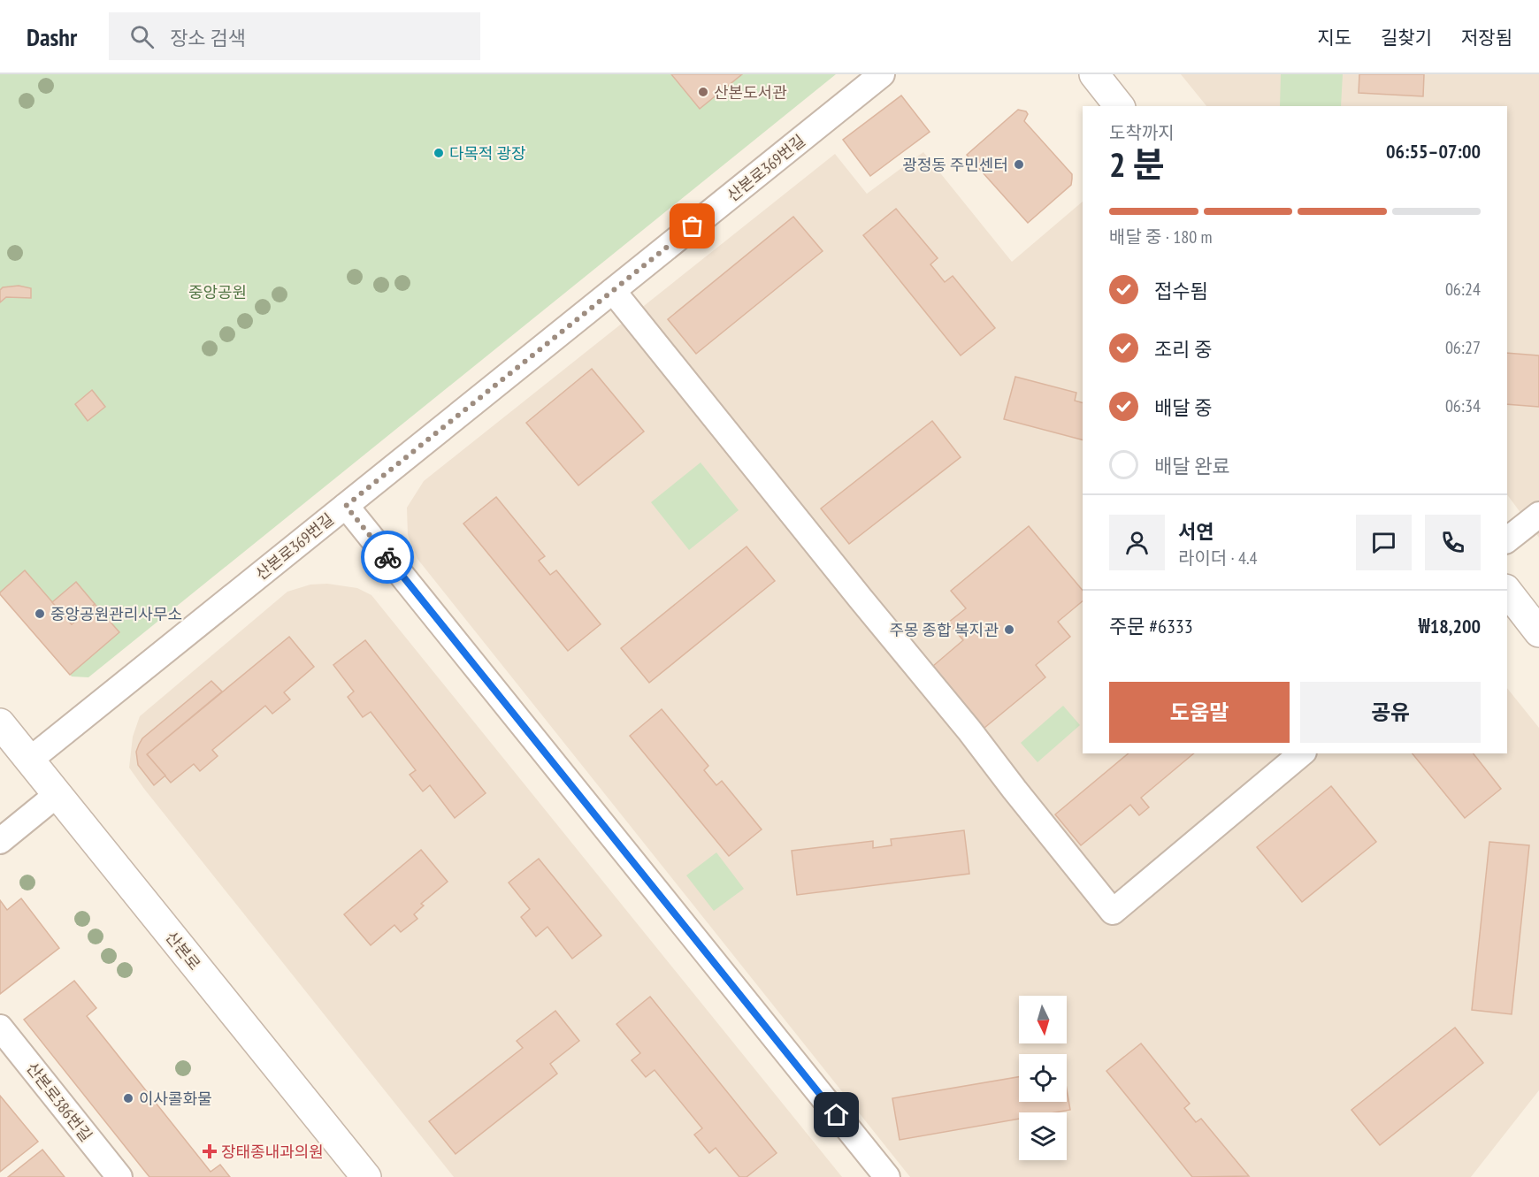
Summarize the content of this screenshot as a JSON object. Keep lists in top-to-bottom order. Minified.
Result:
{"streets":{"street":["산본로369번길","산본로","산본로386번길"]},"crossings":[["산본로369번길","산본로"]],"parks":["중앙공원"],"places":{"other":["산본도서관","다목적 광장","광정동 주민센터","중앙공원관리사무소","주몽 종합 복지관","이사콜화물"],"health":["장태종내과의원"]},"north":"bottom","page":{"header":"Dashr","search":"장소 검색","nav":["지도","길찾기","저장됨"],"heading":["2 분","도착까지","06:55–07:00"],"panel":["서연","라이더 · 4.4","주문 #6333","₩18,200"],"bar":"배달 중 · 180 m","list":[["접수됨","06:24"],["조리 중","06:27"],["배달 중","06:34"],"배달 완료"],"buttons":["도움말","공유"]}}
